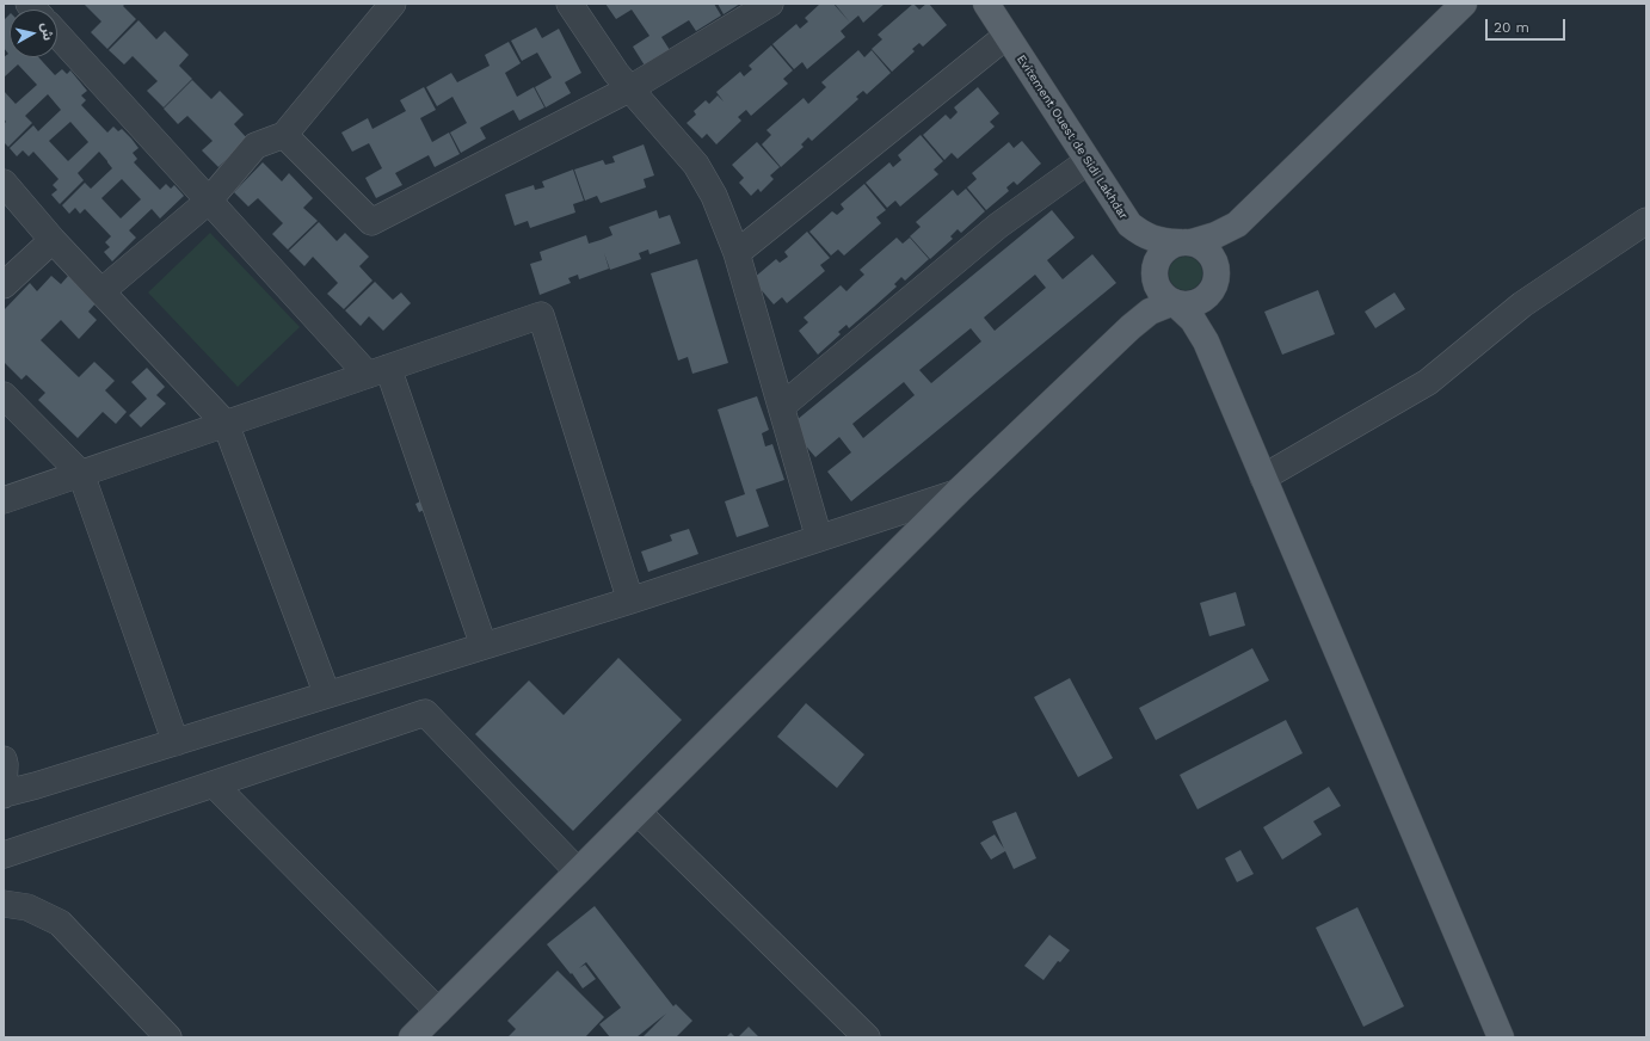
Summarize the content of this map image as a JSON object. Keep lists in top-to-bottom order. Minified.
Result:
{"streets":{"main road":["Evitement Ouest de Sidi Lakhdar"]},"scale_bar":"20 m","north":"right"}
